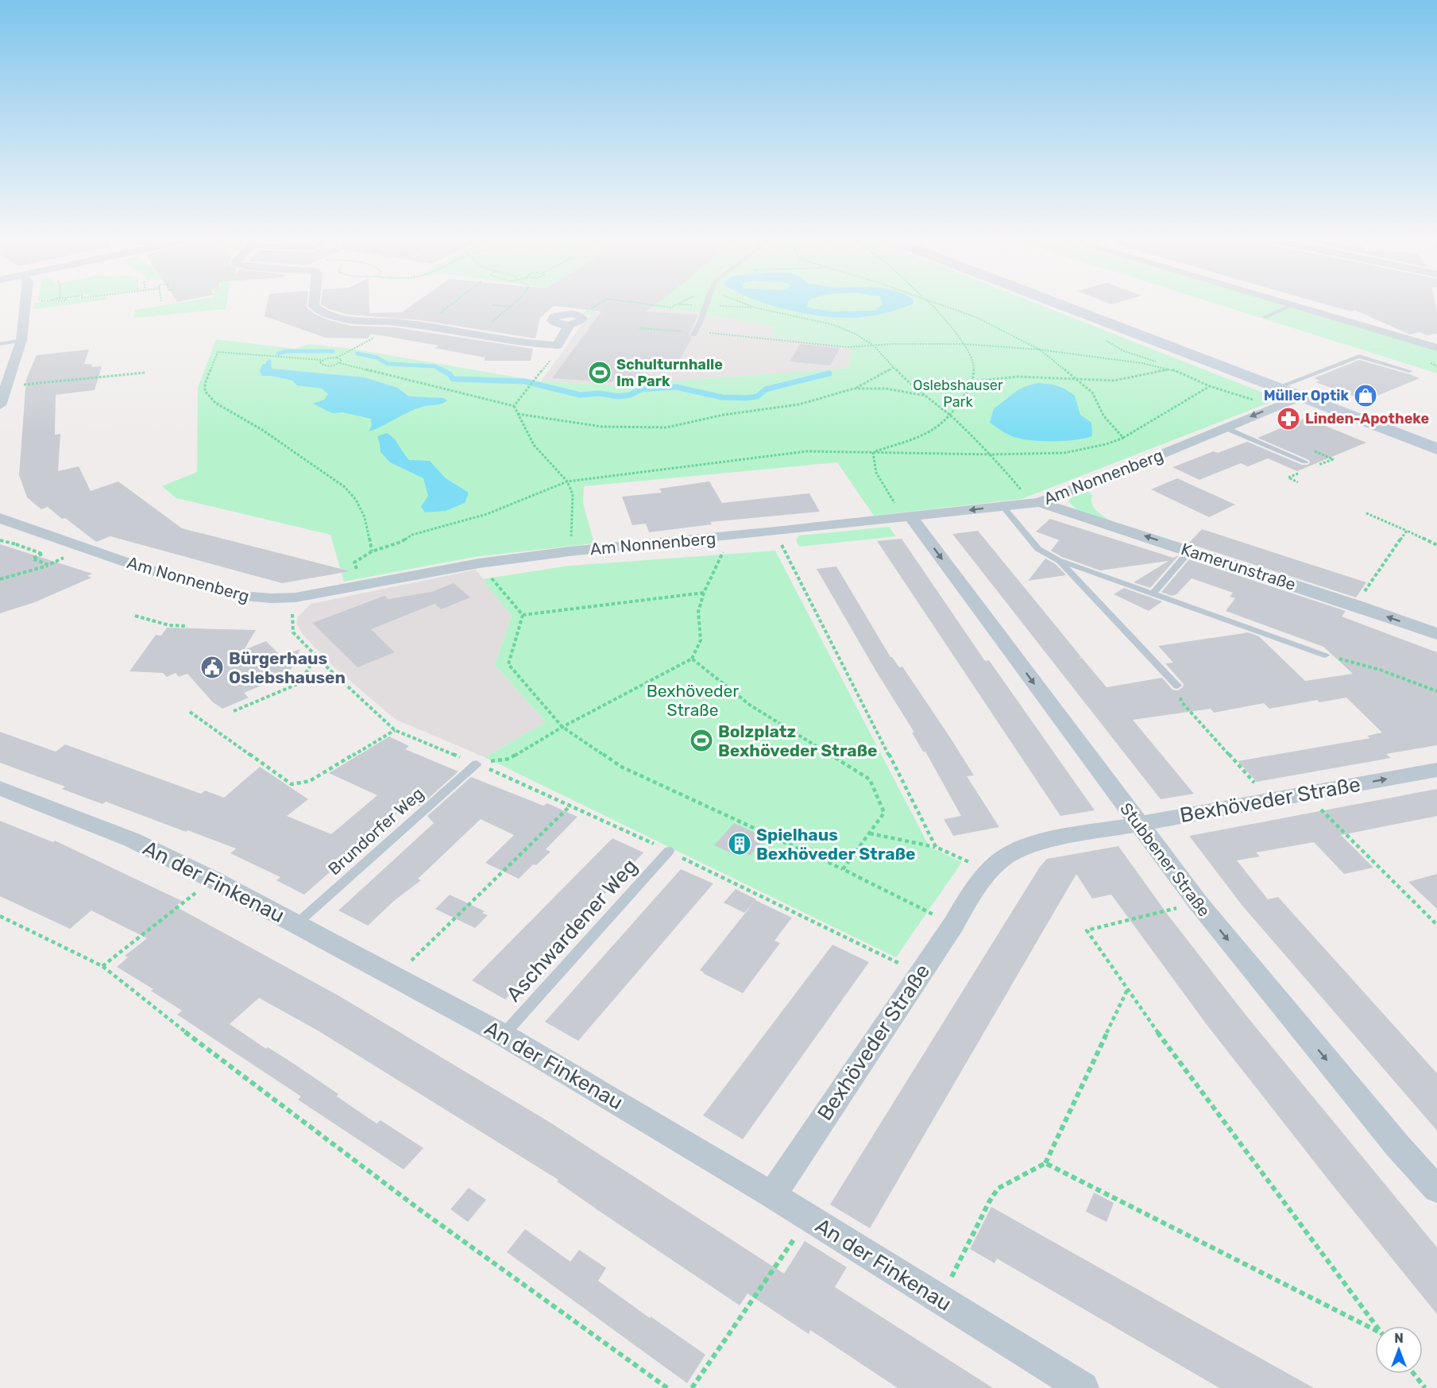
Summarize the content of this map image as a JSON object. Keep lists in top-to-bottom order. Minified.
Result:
{"streets":{"street":["Am Nonnenberg","Kamerunstraße","Bexhöveder Straße","Stubbener Straße","An der Finkenau"],"lane":["Brundorfer Weg","Aschwardener Weg"]},"crossings":[["Am Nonnenberg","Kamerunstraße"],["Am Nonnenberg","Stubbener Straße"],["Bexhöveder Straße","Stubbener Straße"],["Bexhöveder Straße","An der Finkenau"],["Brundorfer Weg","An der Finkenau"],["An der Finkenau","Aschwardener Weg"]],"one_way":["Kamerunstraße","Stubbener Straße"],"parks":["Oslebshauser Park","Bexhöveder Straße"],"places":{"sports":["Schulturnhalle Im Park","Bolzplatz Bexhöveder Straße"],"shop":["Müller Optik"],"pharmacy":["Linden-Apotheke"],"public building":["Bürgerhaus Oslebshausen"],"building":["Spielhaus Bexhöveder Straße"]},"north":"top"}
